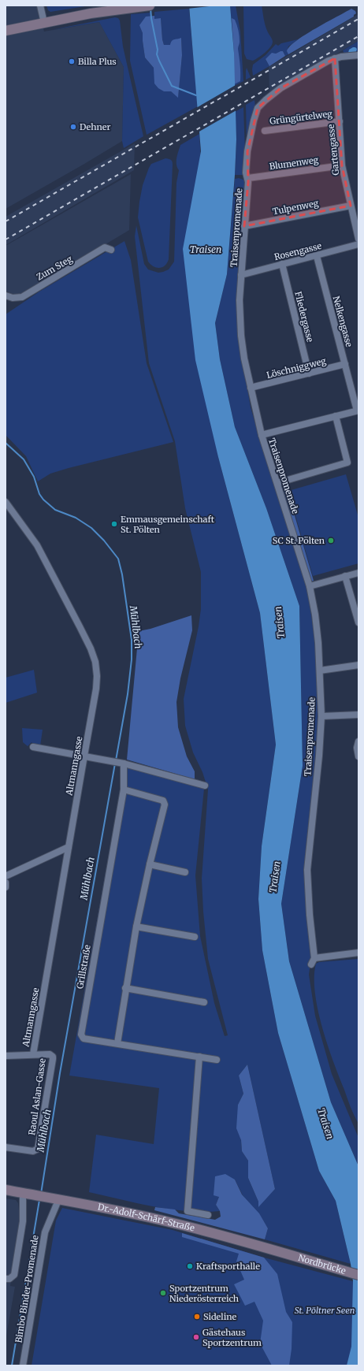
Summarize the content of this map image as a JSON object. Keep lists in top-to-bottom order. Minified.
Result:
{"streets":{"street":["Grüngürtelweg","Gartengasse","Blumenweg","Tulpenweg","Traisenpromenade","Rosengasse","Zum Steg","Fliedergasse","Nelkengasse","Löschniggweg","Altmanngasse","Grillstraße","Raoul Aslan-Gasse","Dr.-Adolf-Schärf-Straße","Nordbrücke","Bimbo Binder-Promenade"]},"crossings":[["Grüngürtelweg","Gartengasse"],["Gartengasse","Blumenweg"],["Gartengasse","Tulpenweg"],["Gartengasse","Traisenpromenade"],["Blumenweg","Traisenpromenade"],["Tulpenweg","Traisenpromenade"],["Traisenpromenade","Rosengasse"],["Traisenpromenade","Löschniggweg"],["Rosengasse","Fliedergasse"],["Rosengasse","Nelkengasse"],["Fliedergasse","Löschniggweg"],["Nelkengasse","Löschniggweg"],["Altmanngasse","Raoul Aslan-Gasse"],["Dr.-Adolf-Schärf-Straße","Nordbrücke"],["Dr.-Adolf-Schärf-Straße","Bimbo Binder-Promenade"]],"water":["Traisen","Mühlbach"],"parks":["St. Pöltner Seen"],"places":["Billa Plus","Dehner","Emmausgemeinschaft St. Pölten","SC St. Pölten","Kraftsporthalle","Sportzentrum Niederösterreich","Sideline","Gästehaus Sportzentrum"]}
